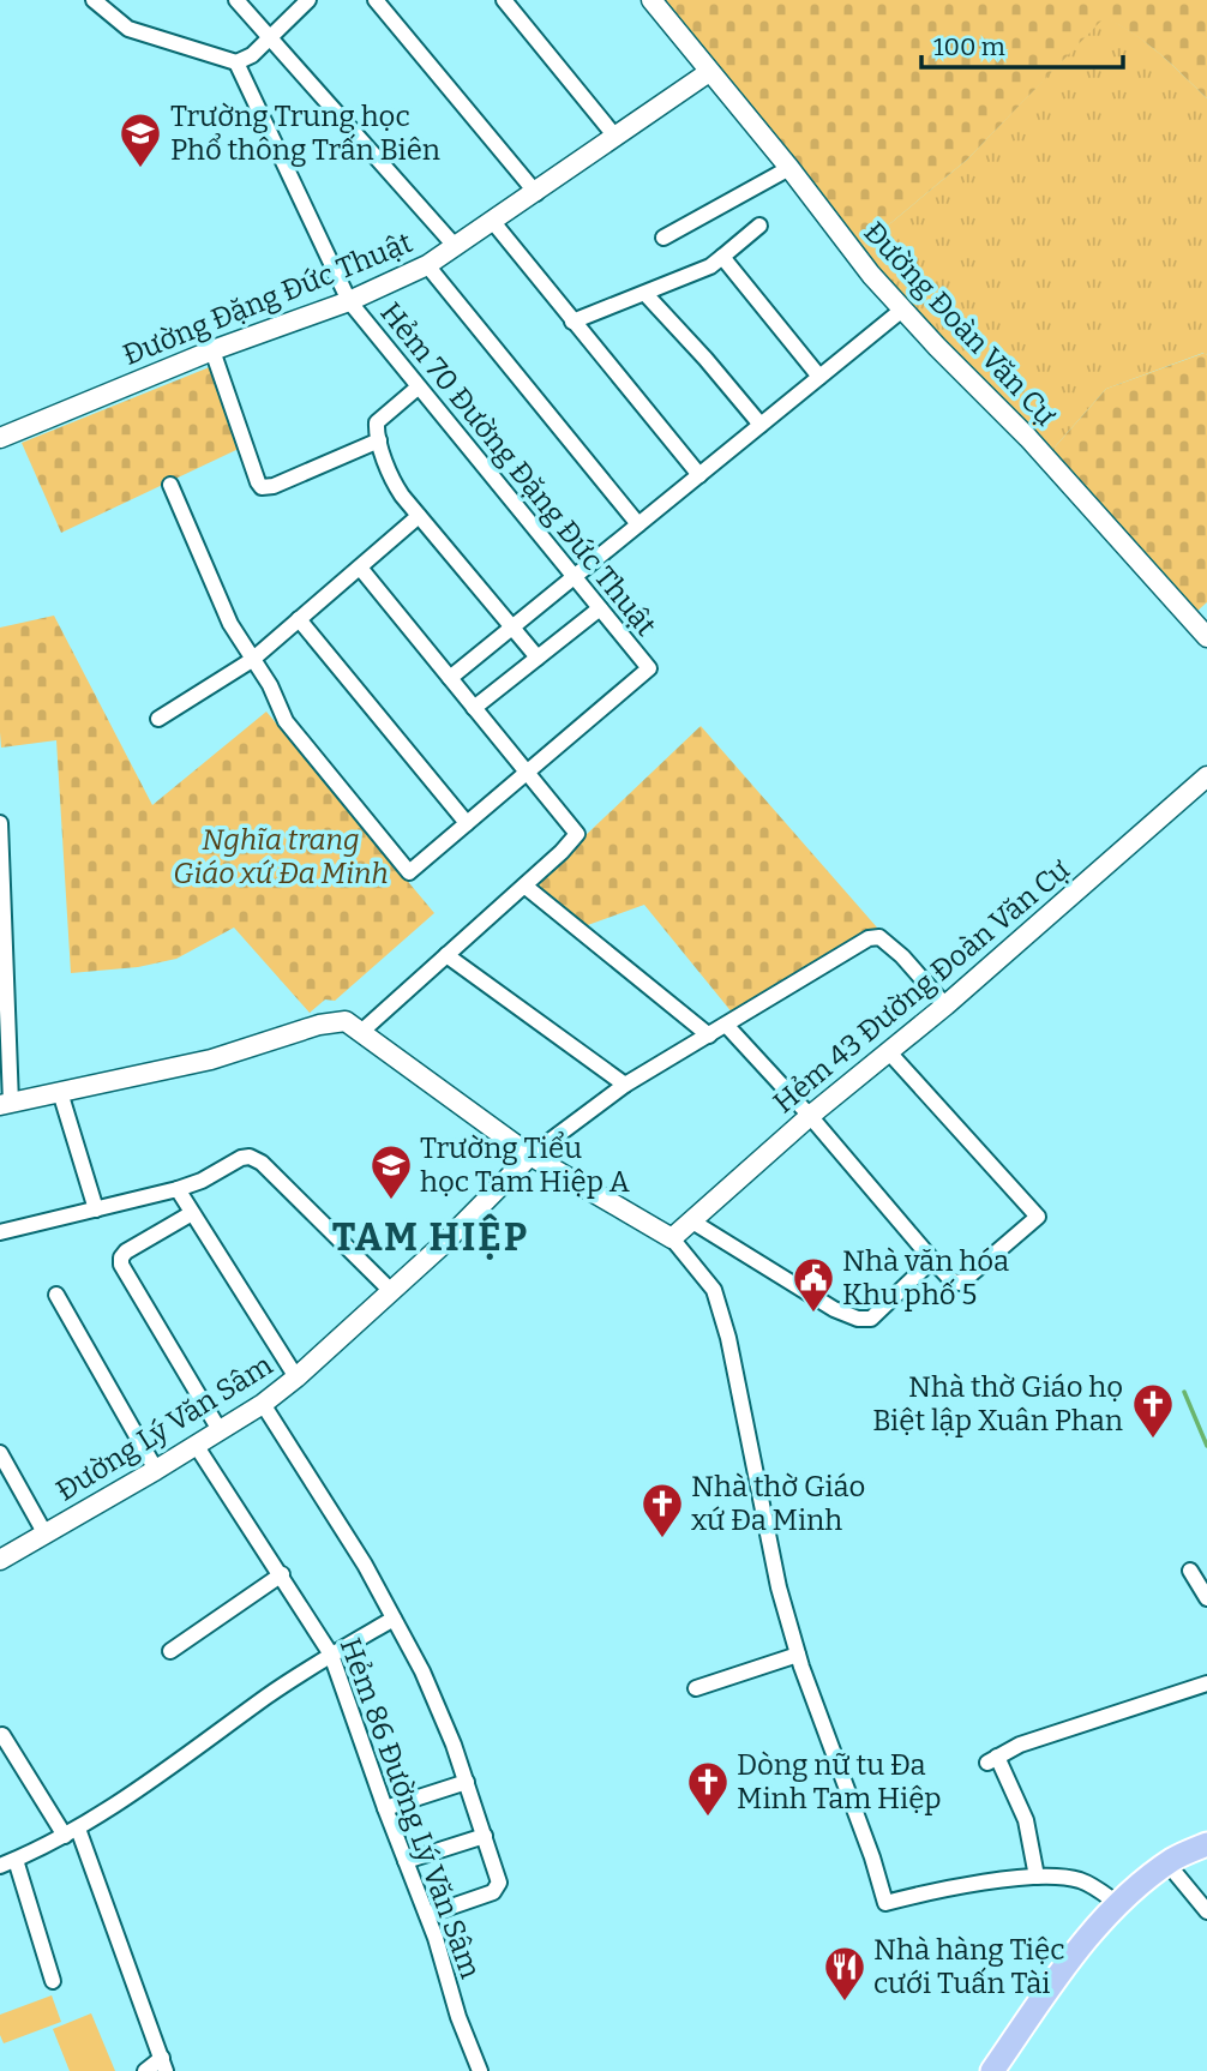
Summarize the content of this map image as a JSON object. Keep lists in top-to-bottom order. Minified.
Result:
{"streets":{"street":["Đường Đặng Đức Thuật","Đường Đoàn Văn Cự","Hẻm 70 Đường Đặng Đức Thuật","Hẻm 43 Đường Đoàn Văn Cự","Đường Lý Văn Sâm","Hẻm 86 Đường Lý Văn Sâm"]},"crossings":[["Đường Đặng Đức Thuật","Đường Đoàn Văn Cự"],["Đường Đặng Đức Thuật","Hẻm 70 Đường Đặng Đức Thuật"],["Đường Lý Văn Sâm","Hẻm 86 Đường Lý Văn Sâm"]],"districts":["TAM HIỆP"],"parks":["Nghĩa trang Giáo xứ Đa Minh"],"places":{"school or university":["Trường Trung học Phổ thông Trấn Biên","Trường Tiểu học Tam Hiệp A"],"public building":["Nhà văn hóa Khu phố 5"],"church":["Nhà thờ Giáo họ Biệt lập Xuân Phan","Nhà thờ Giáo xứ Đa Minh","Dòng nữ tu Đa Minh Tam Hiệp"],"restaurant":["Nhà hàng Tiệc cưới Tuấn Tài"]},"scale_bar":"100 m"}
